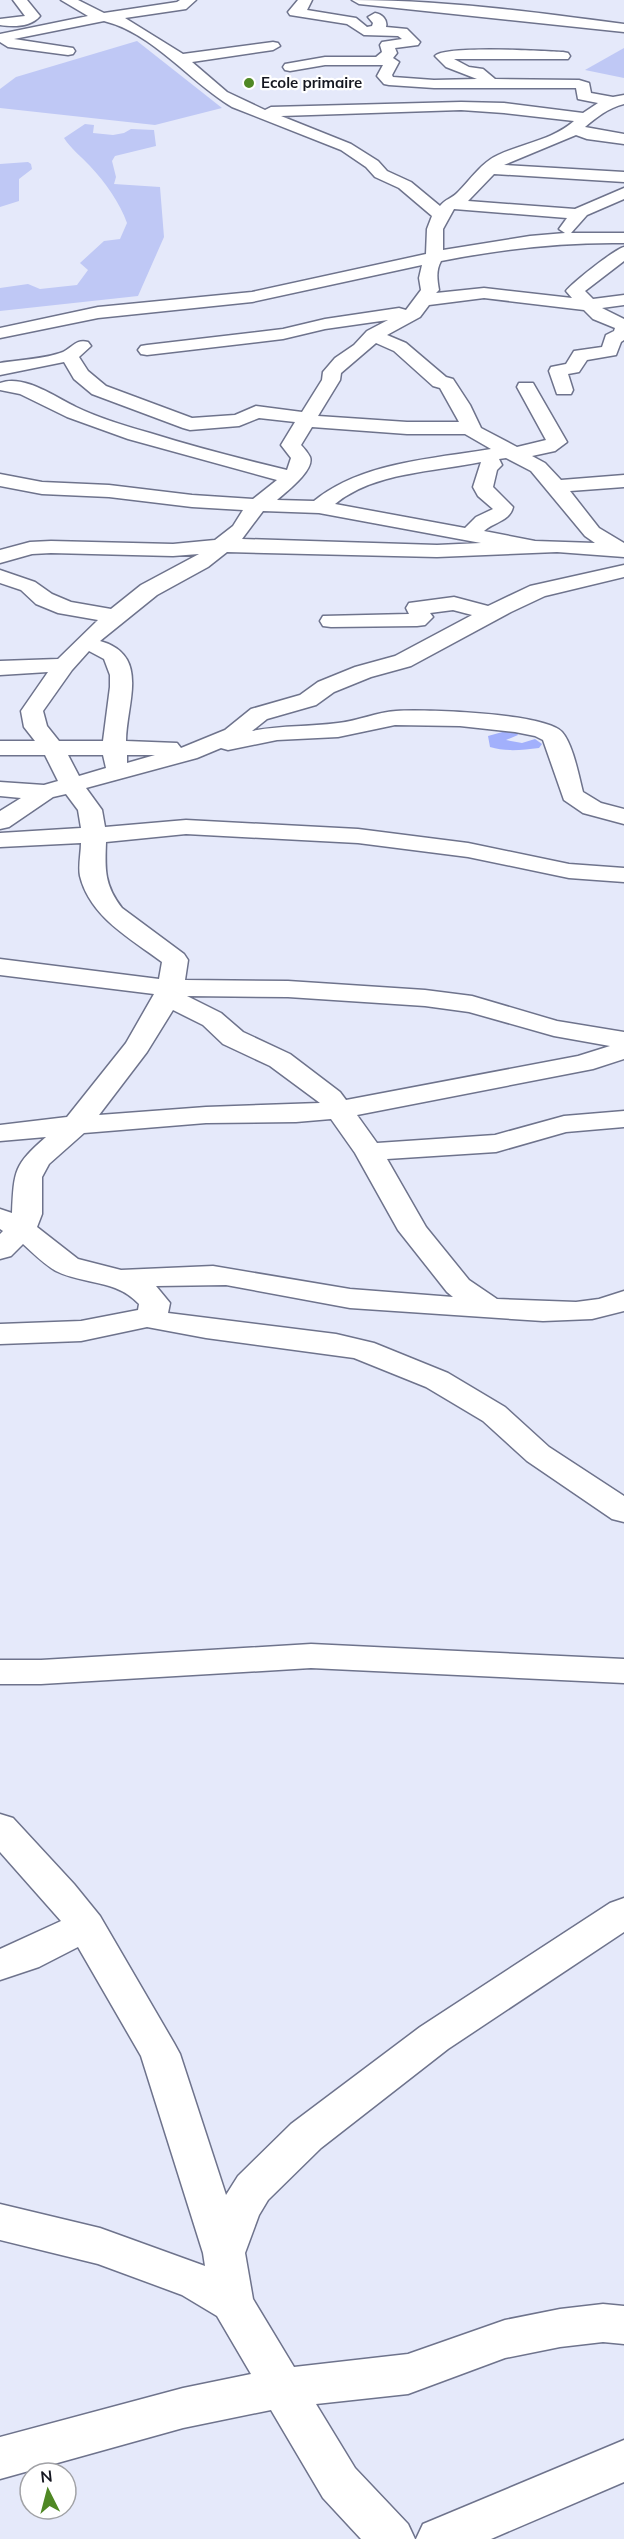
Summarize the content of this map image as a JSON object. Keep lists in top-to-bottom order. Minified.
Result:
{"places":["Ecole primaire"],"north":"top"}
